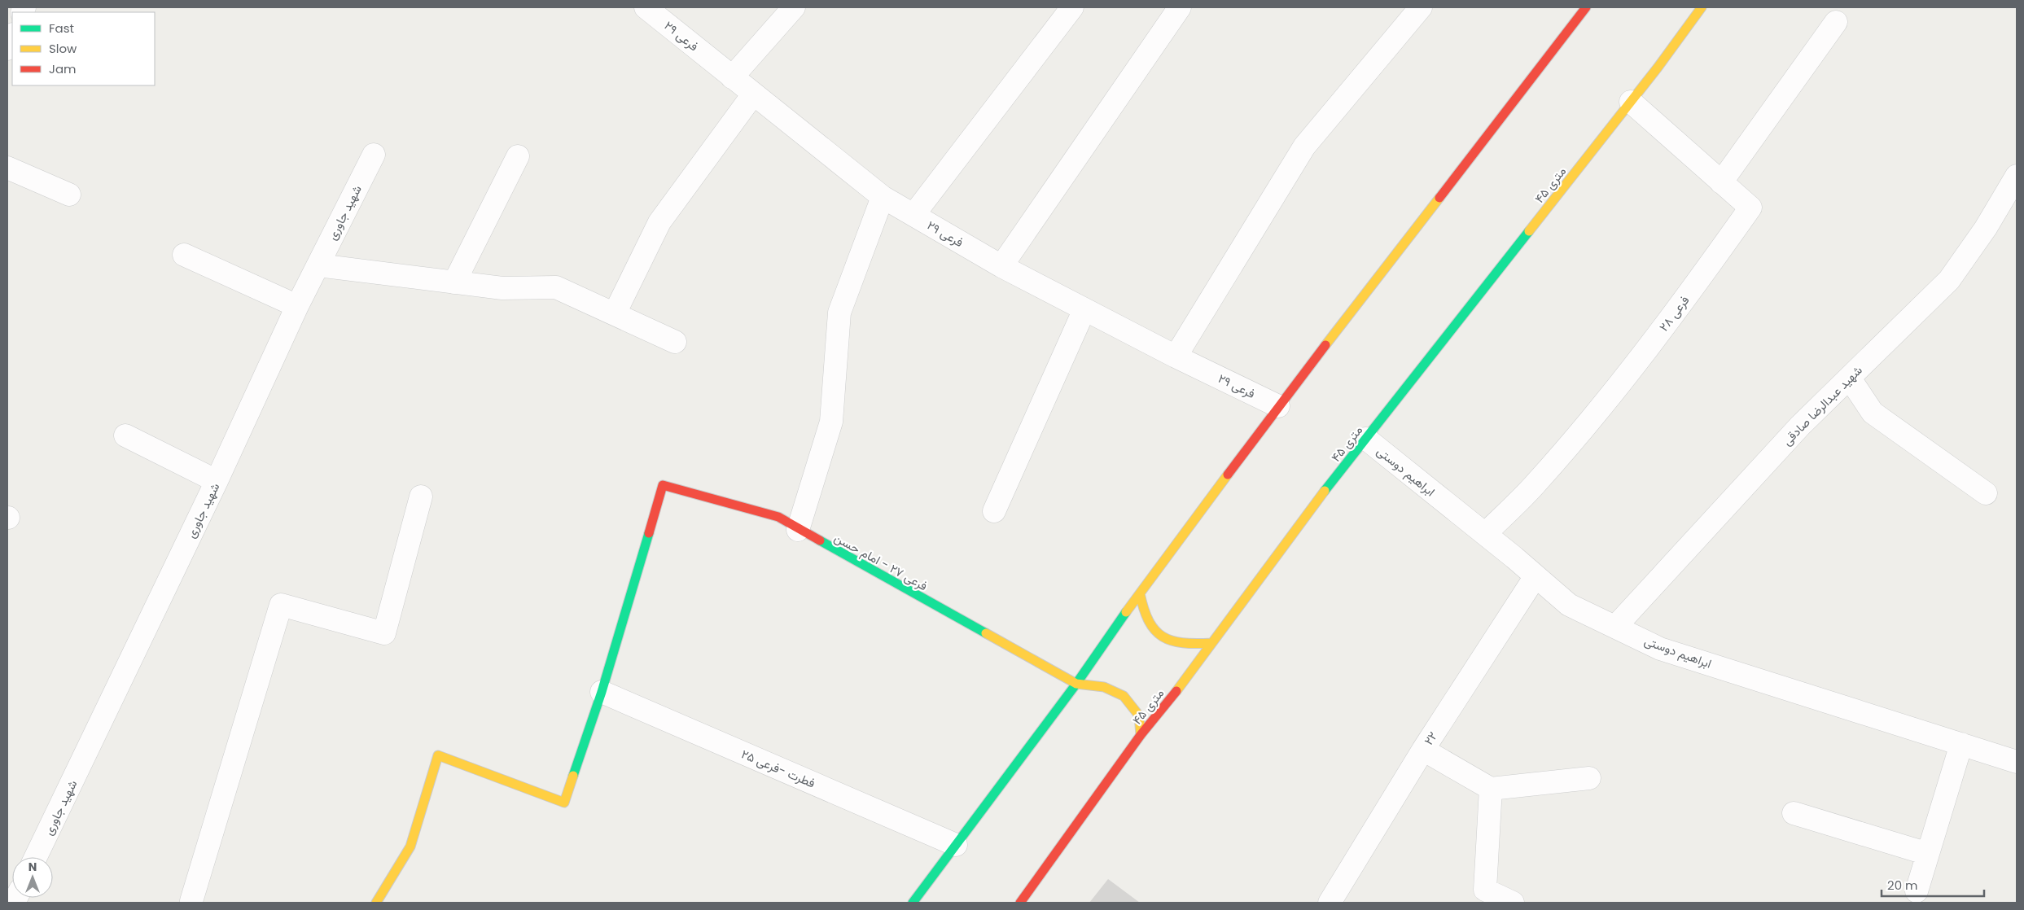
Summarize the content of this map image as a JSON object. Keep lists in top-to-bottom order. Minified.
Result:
{"streets":{"main road":["۴۵ متری","فرعی ۲۷ - امام حسن"],"street":["فرعی ۲۹","شهید جاوری","فرعی ۲۸","شهید عبدالرضا صادقی","ابراهیم دوستی","۲۲","فطرت -فرعی ۲۵"]},"crossings":[["۴۵ متری","فرعی ۲۸"],["۴۵ متری","ابراهیم دوستی"],["فرعی ۲۸","ابراهیم دوستی"],["شهید عبدالرضا صادقی","ابراهیم دوستی"],["ابراهیم دوستی","۲۲"],["فرعی ۲۷ - امام حسن","فطرت -فرعی ۲۵"]],"legend":["Fast","Slow","Jam"],"scale_bar":"20 m","north":"top"}
